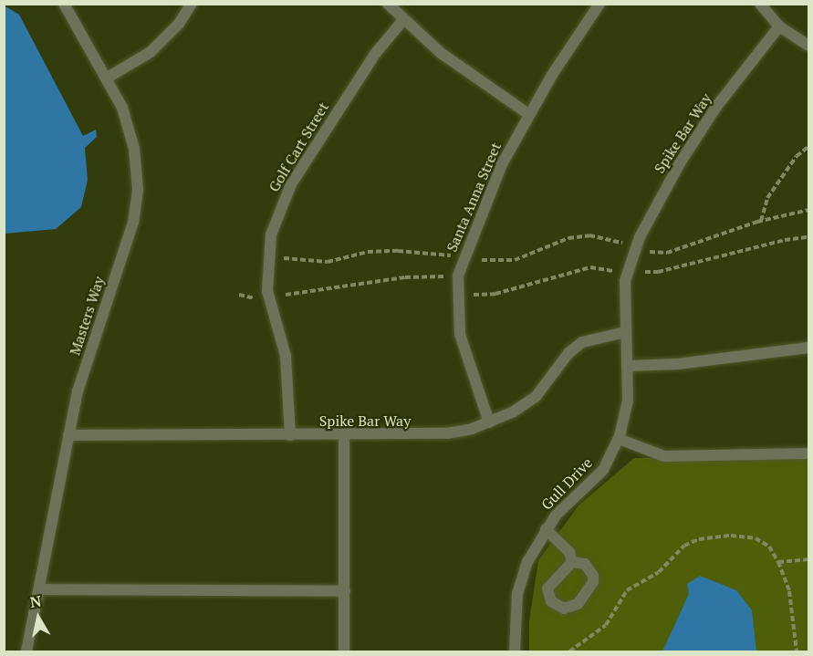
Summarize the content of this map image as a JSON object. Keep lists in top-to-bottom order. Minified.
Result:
{"streets":{"street":["Spike Bar Way","Golf Cart Street","Santa Anna Street","Masters Way","Gull Drive"]},"crossings":[["Spike Bar Way","Golf Cart Street"],["Spike Bar Way","Santa Anna Street"],["Spike Bar Way","Masters Way"],["Spike Bar Way","Gull Drive"]],"north":"top"}
